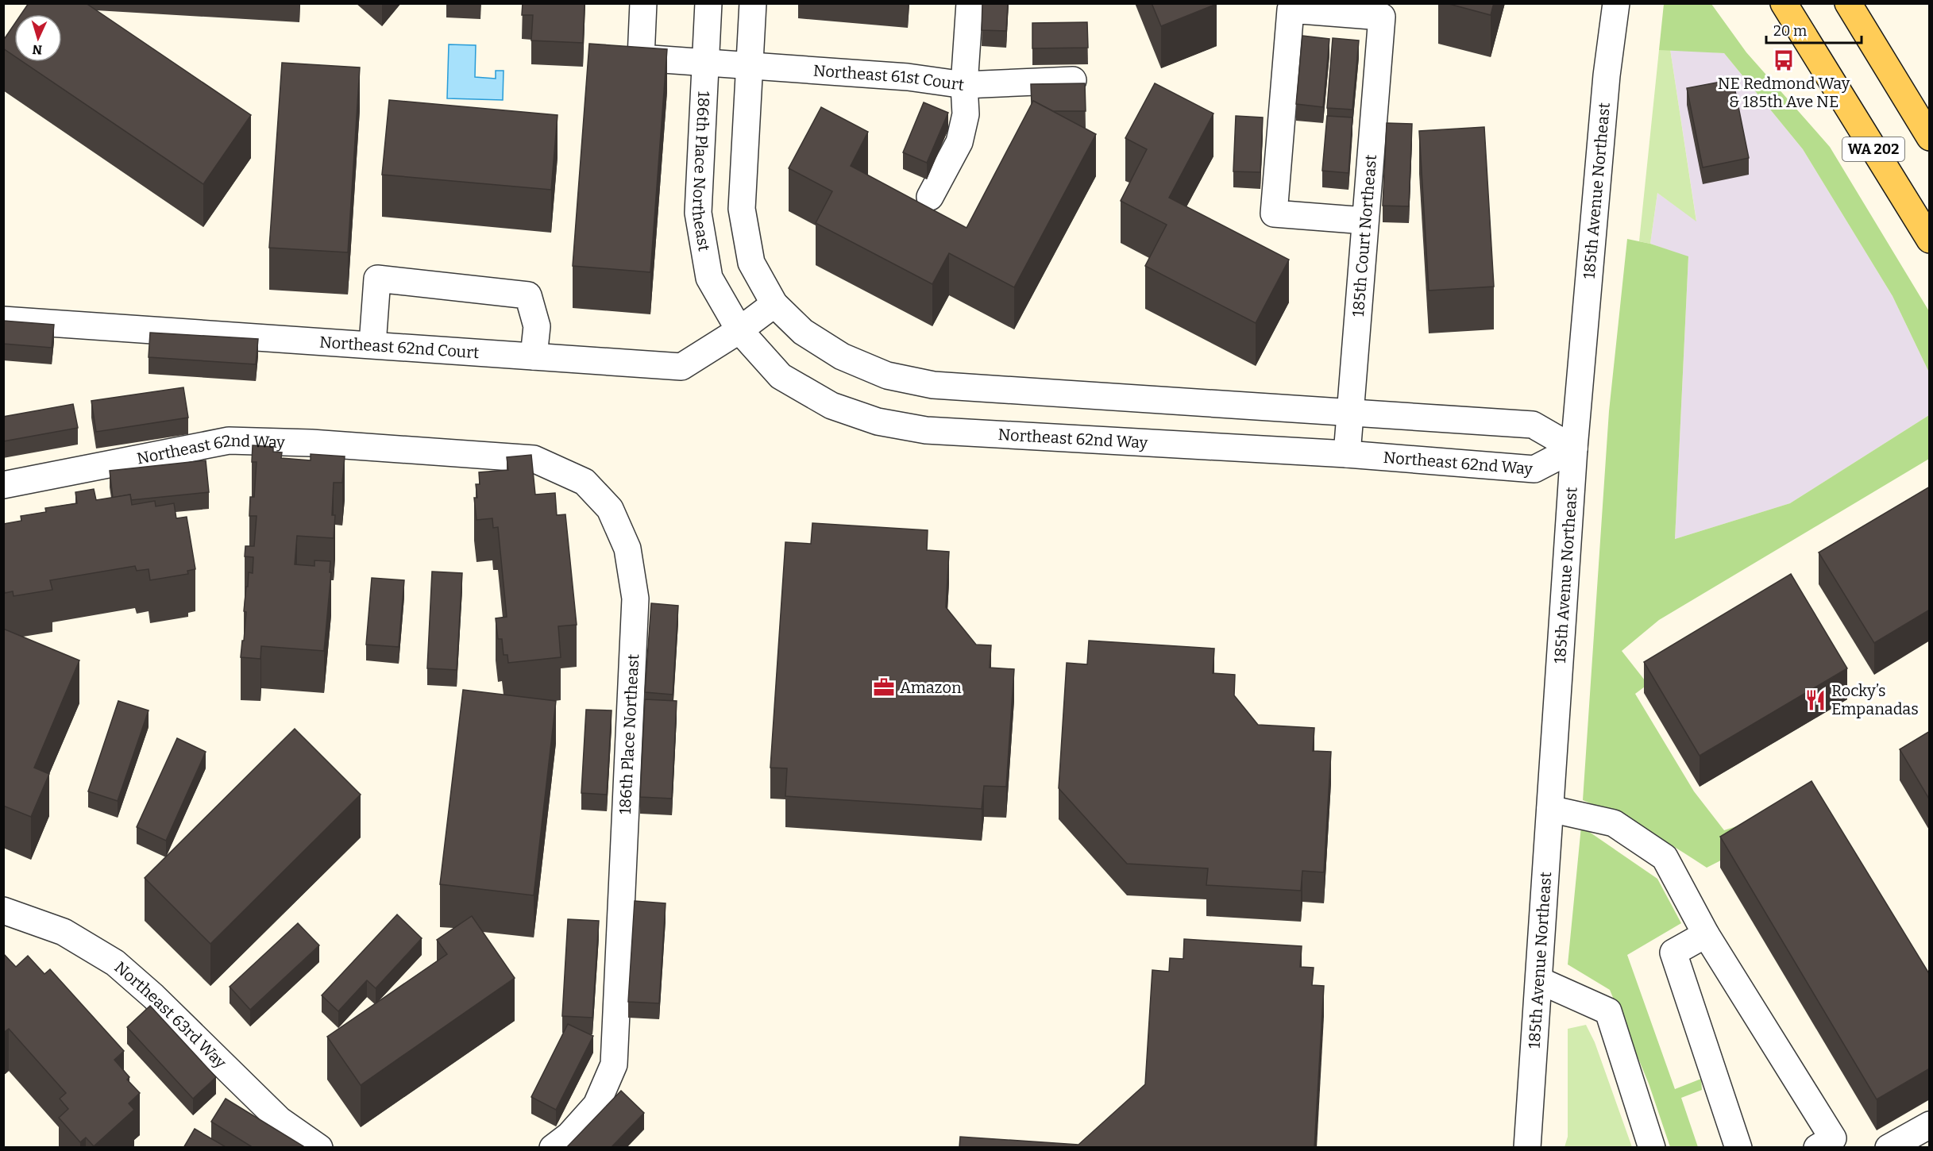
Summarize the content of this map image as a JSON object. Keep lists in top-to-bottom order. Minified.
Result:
{"streets":{"main road":["WA 202"],"street":["Northeast 61st Court","186th Place Northeast","185th Avenue Northeast","185th Court Northeast","Northeast 62nd Court","Northeast 62nd Way","Northeast 63rd Way"]},"crossings":[["Northeast 61st Court","186th Place Northeast"],["186th Place Northeast","Northeast 62nd Court"],["186th Place Northeast","Northeast 62nd Way"],["185th Avenue Northeast","Northeast 62nd Way"],["185th Court Northeast","Northeast 62nd Way"],["Northeast 62nd Court","Northeast 62nd Way"]],"places":{"bus stop":["NE Redmond Way & 185th Ave NE"],"office":["Amazon"],"restaurant":["Rocky’s Empanadas"]},"scale_bar":"20 m","north":"bottom"}
